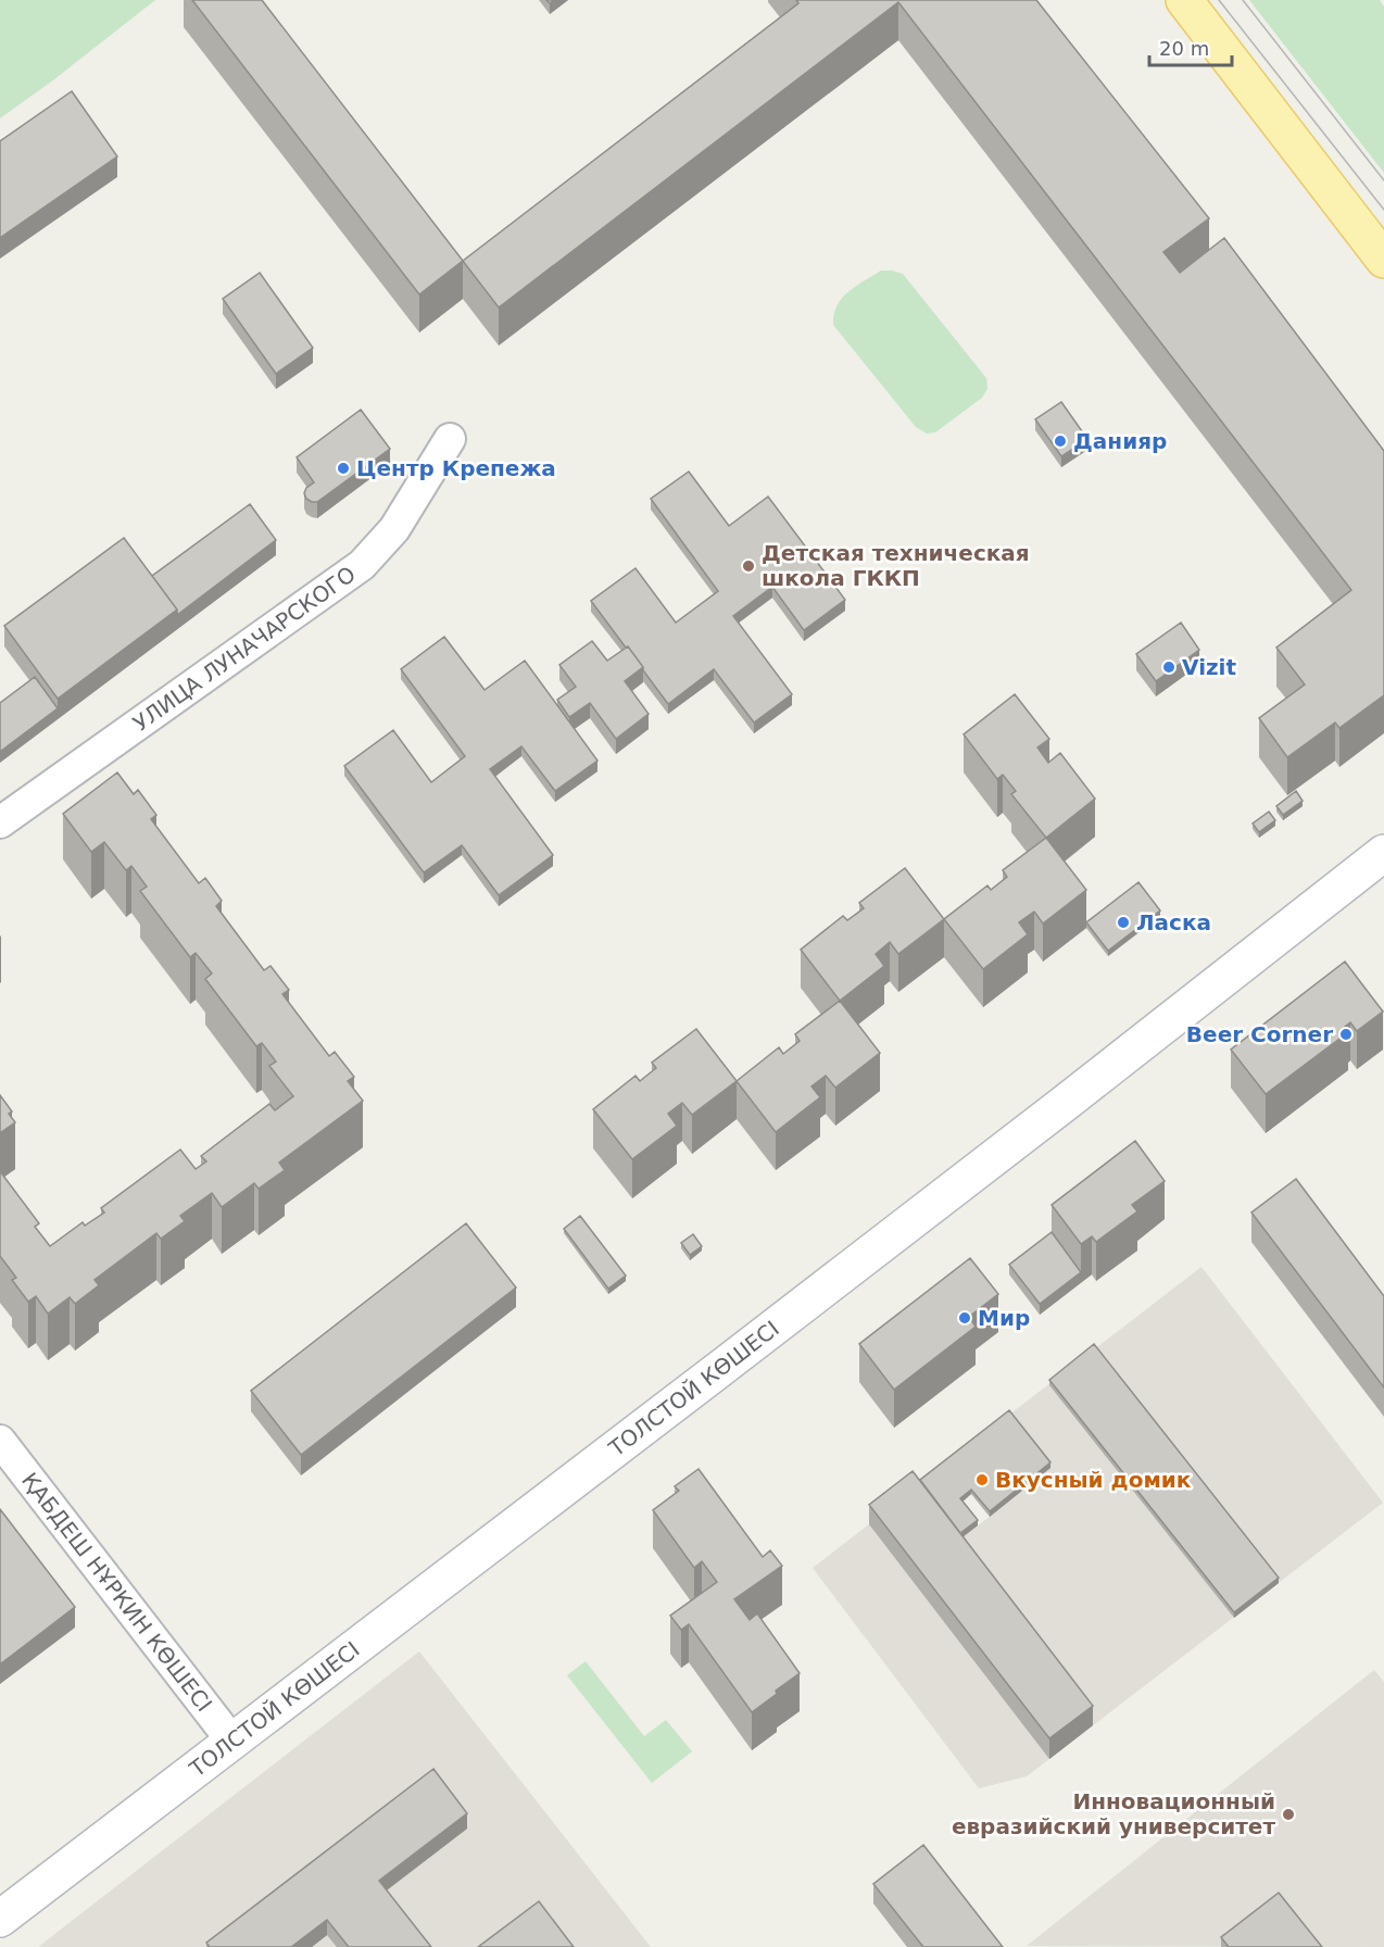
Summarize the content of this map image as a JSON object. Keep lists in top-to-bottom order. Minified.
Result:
{"streets":{"main road":["ТОЛСТОЙ КӨШЕСІ"],"street":["УЛИЦА ЛУНАЧАРСКОГО","ҚАБДЕШ НҰРКИН КӨШЕСІ"]},"crossings":[["ТОЛСТОЙ КӨШЕСІ","ҚАБДЕШ НҰРКИН КӨШЕСІ"]],"places":["Данияр","Центр Крепежа","Детская техническая школа ГККП","Vizit","Ласка","Beer Corner","Мир","Вкусный домик","Инновационный евразийский университет"],"scale_bar":"20 m"}
